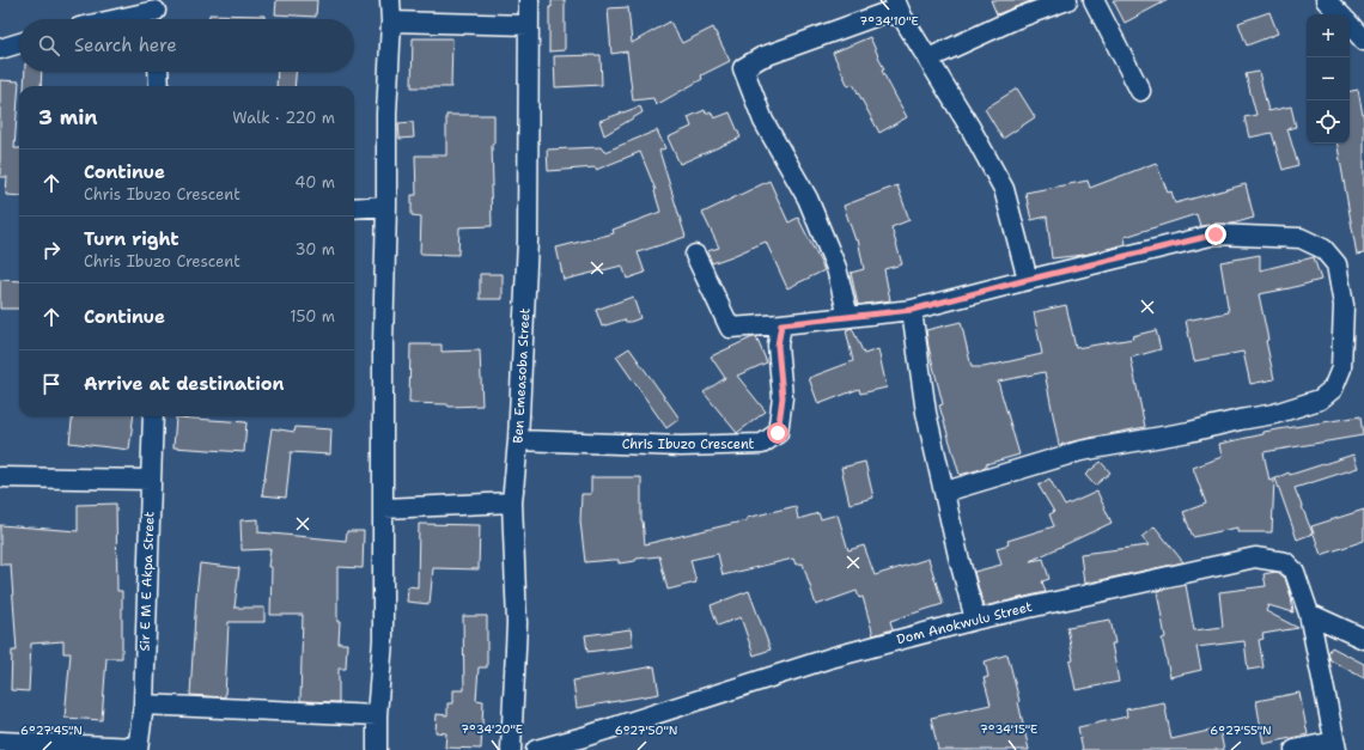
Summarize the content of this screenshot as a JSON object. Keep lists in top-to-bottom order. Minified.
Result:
{"streets":{"street":["Ben Emeasoba Street","Chris Ibuzo Crescent","Sir E M E Akpa Street","Dom Anokwulu Street"]},"crossings":[["Ben Emeasoba Street","Chris Ibuzo Crescent"]],"page":{"map_buttons":["+","−"],"search":"Search here","heading":["3 min","Walk · 220 m"],"list":[["Continue","Chris Ibuzo Crescent","40 m"],["Turn right","Chris Ibuzo Crescent","30 m"],["Continue","150 m"],"Arrive at destination"]},"coordinates":["7°34'10\"E","7°34'20\"E","7°34'15\"E","6°27'45\"N","6°27'50\"N","6°27'55\"N"]}
